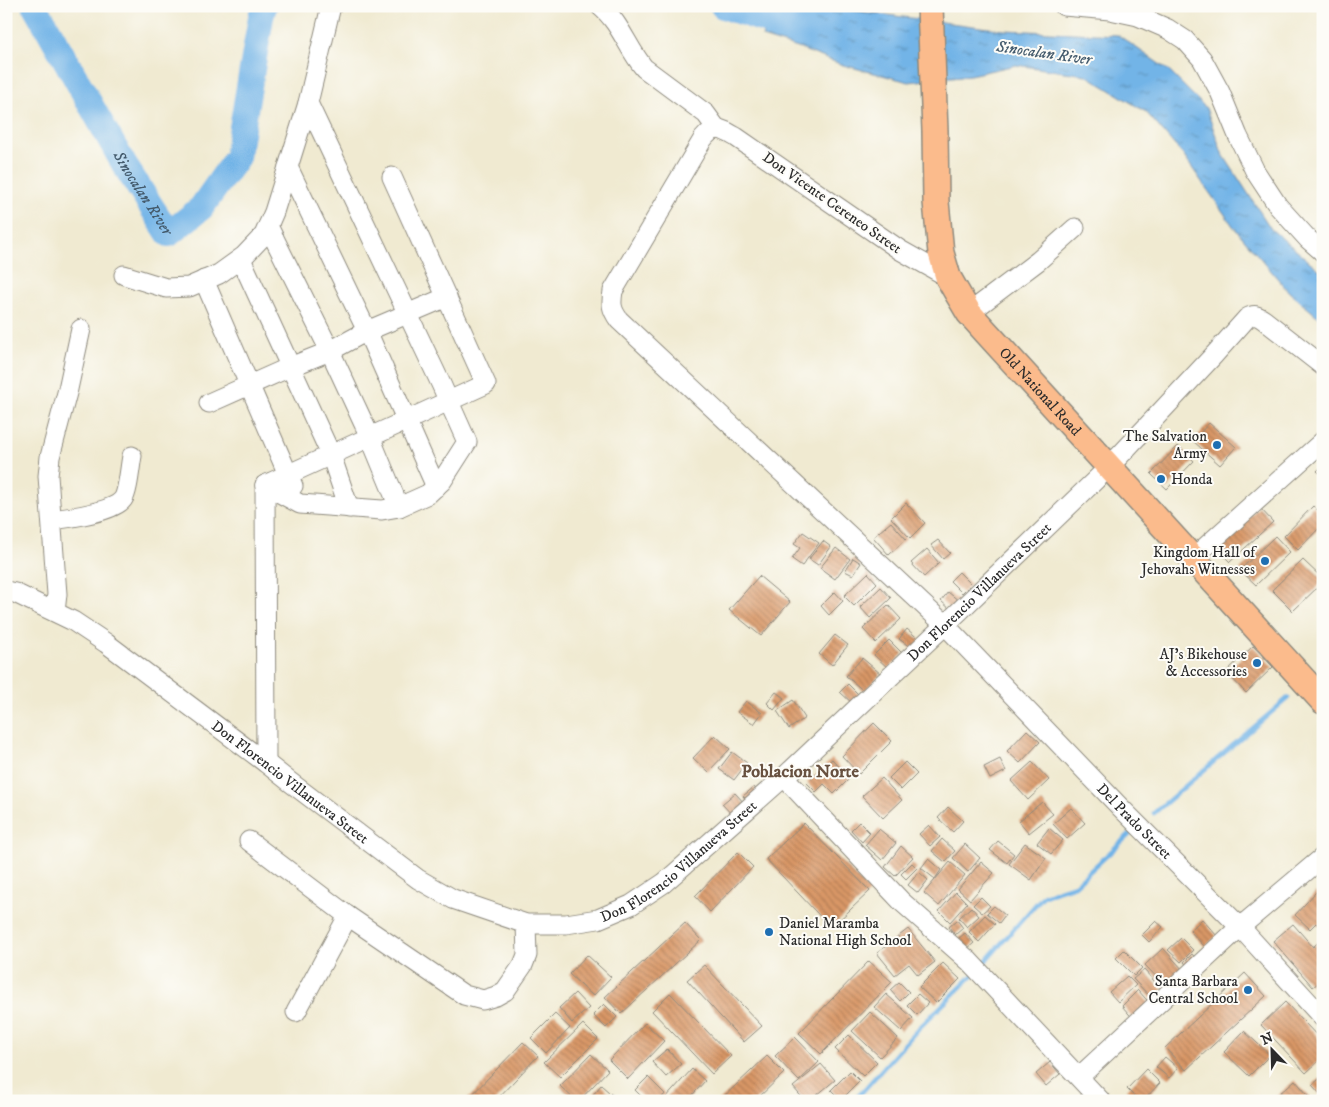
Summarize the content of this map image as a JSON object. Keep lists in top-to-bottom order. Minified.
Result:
{"streets":{"main road":["Old National Road"],"street":["Don Vicente Cereneo Street","Don Florencio Villanueva Street","Del Prado Street"]},"crossings":[["Don Vicente Cereneo Street","Old National Road"],["Don Vicente Cereneo Street","Del Prado Street"],["Old National Road","Don Florencio Villanueva Street"],["Don Florencio Villanueva Street","Del Prado Street"]],"districts":["Poblacion Norte"],"water":["Sinocalan River"],"places":["The Salvation Army","Honda","Kingdom Hall of Jehovahs Witnesses","AJ's Bikehouse & Accessories","Daniel Maramba National High School","Santa Barbara Central School"],"north":"top left"}
